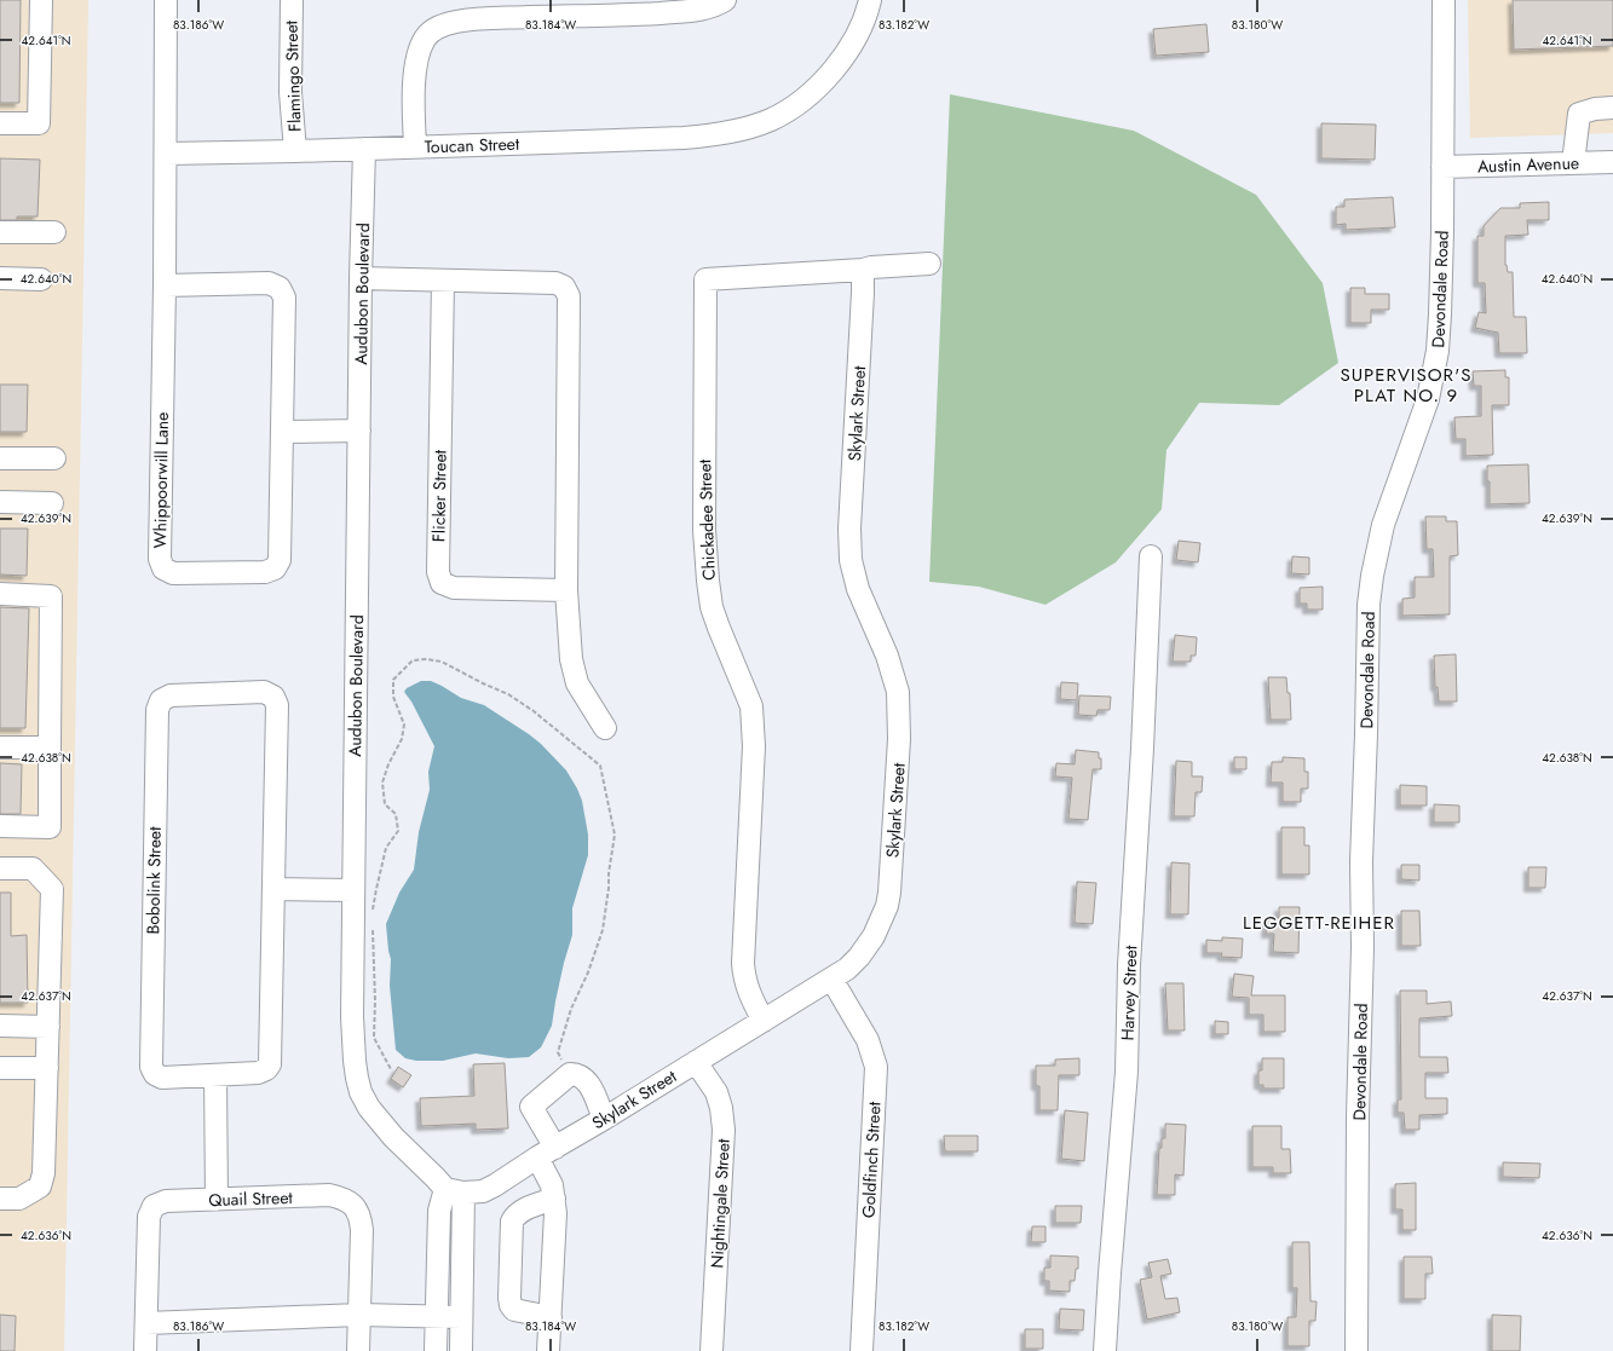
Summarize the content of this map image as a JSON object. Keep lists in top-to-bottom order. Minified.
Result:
{"streets":{"street":["Flamingo Street","Toucan Street","Austin Avenue","Devondale Road","Audubon Boulevard","Skylark Street","Whippoorwill Lane","Flicker Street","Chickadee Street","Bobolink Street","Harvey Street","Goldfinch Street","Quail Street","Nightingale Street"]},"crossings":[["Flamingo Street","Toucan Street"],["Toucan Street","Audubon Boulevard"],["Toucan Street","Whippoorwill Lane"],["Austin Avenue","Devondale Road"],["Audubon Boulevard","Skylark Street"],["Skylark Street","Chickadee Street"],["Skylark Street","Goldfinch Street"],["Skylark Street","Nightingale Street"]],"districts":["SUPERVISOR'S PLAT NO. 9","LEGGETT-REIHER"],"coordinates":["83.186°W","83.184°W","83.182°W","83.180°W","42.641°N","42.640°N","42.639°N","42.638°N","42.637°N","42.636°N"]}
